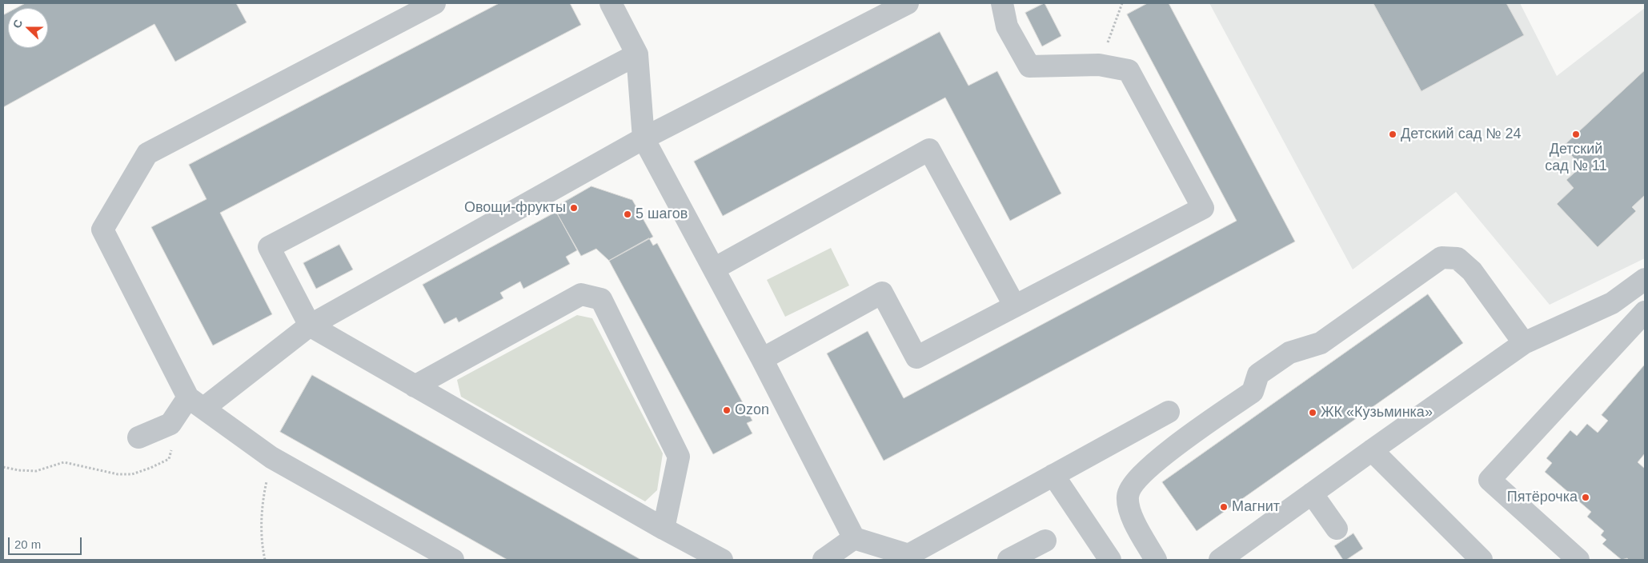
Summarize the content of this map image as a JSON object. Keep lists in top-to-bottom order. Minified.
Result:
{"places":["Детский сад № 24","Детский сад № 11","Овощи-фрукты","5 шагов","Ozon","ЖК «Кузьминка»","Пятёрочка","Магнит"],"scale_bar":"20 m","north":"left"}
